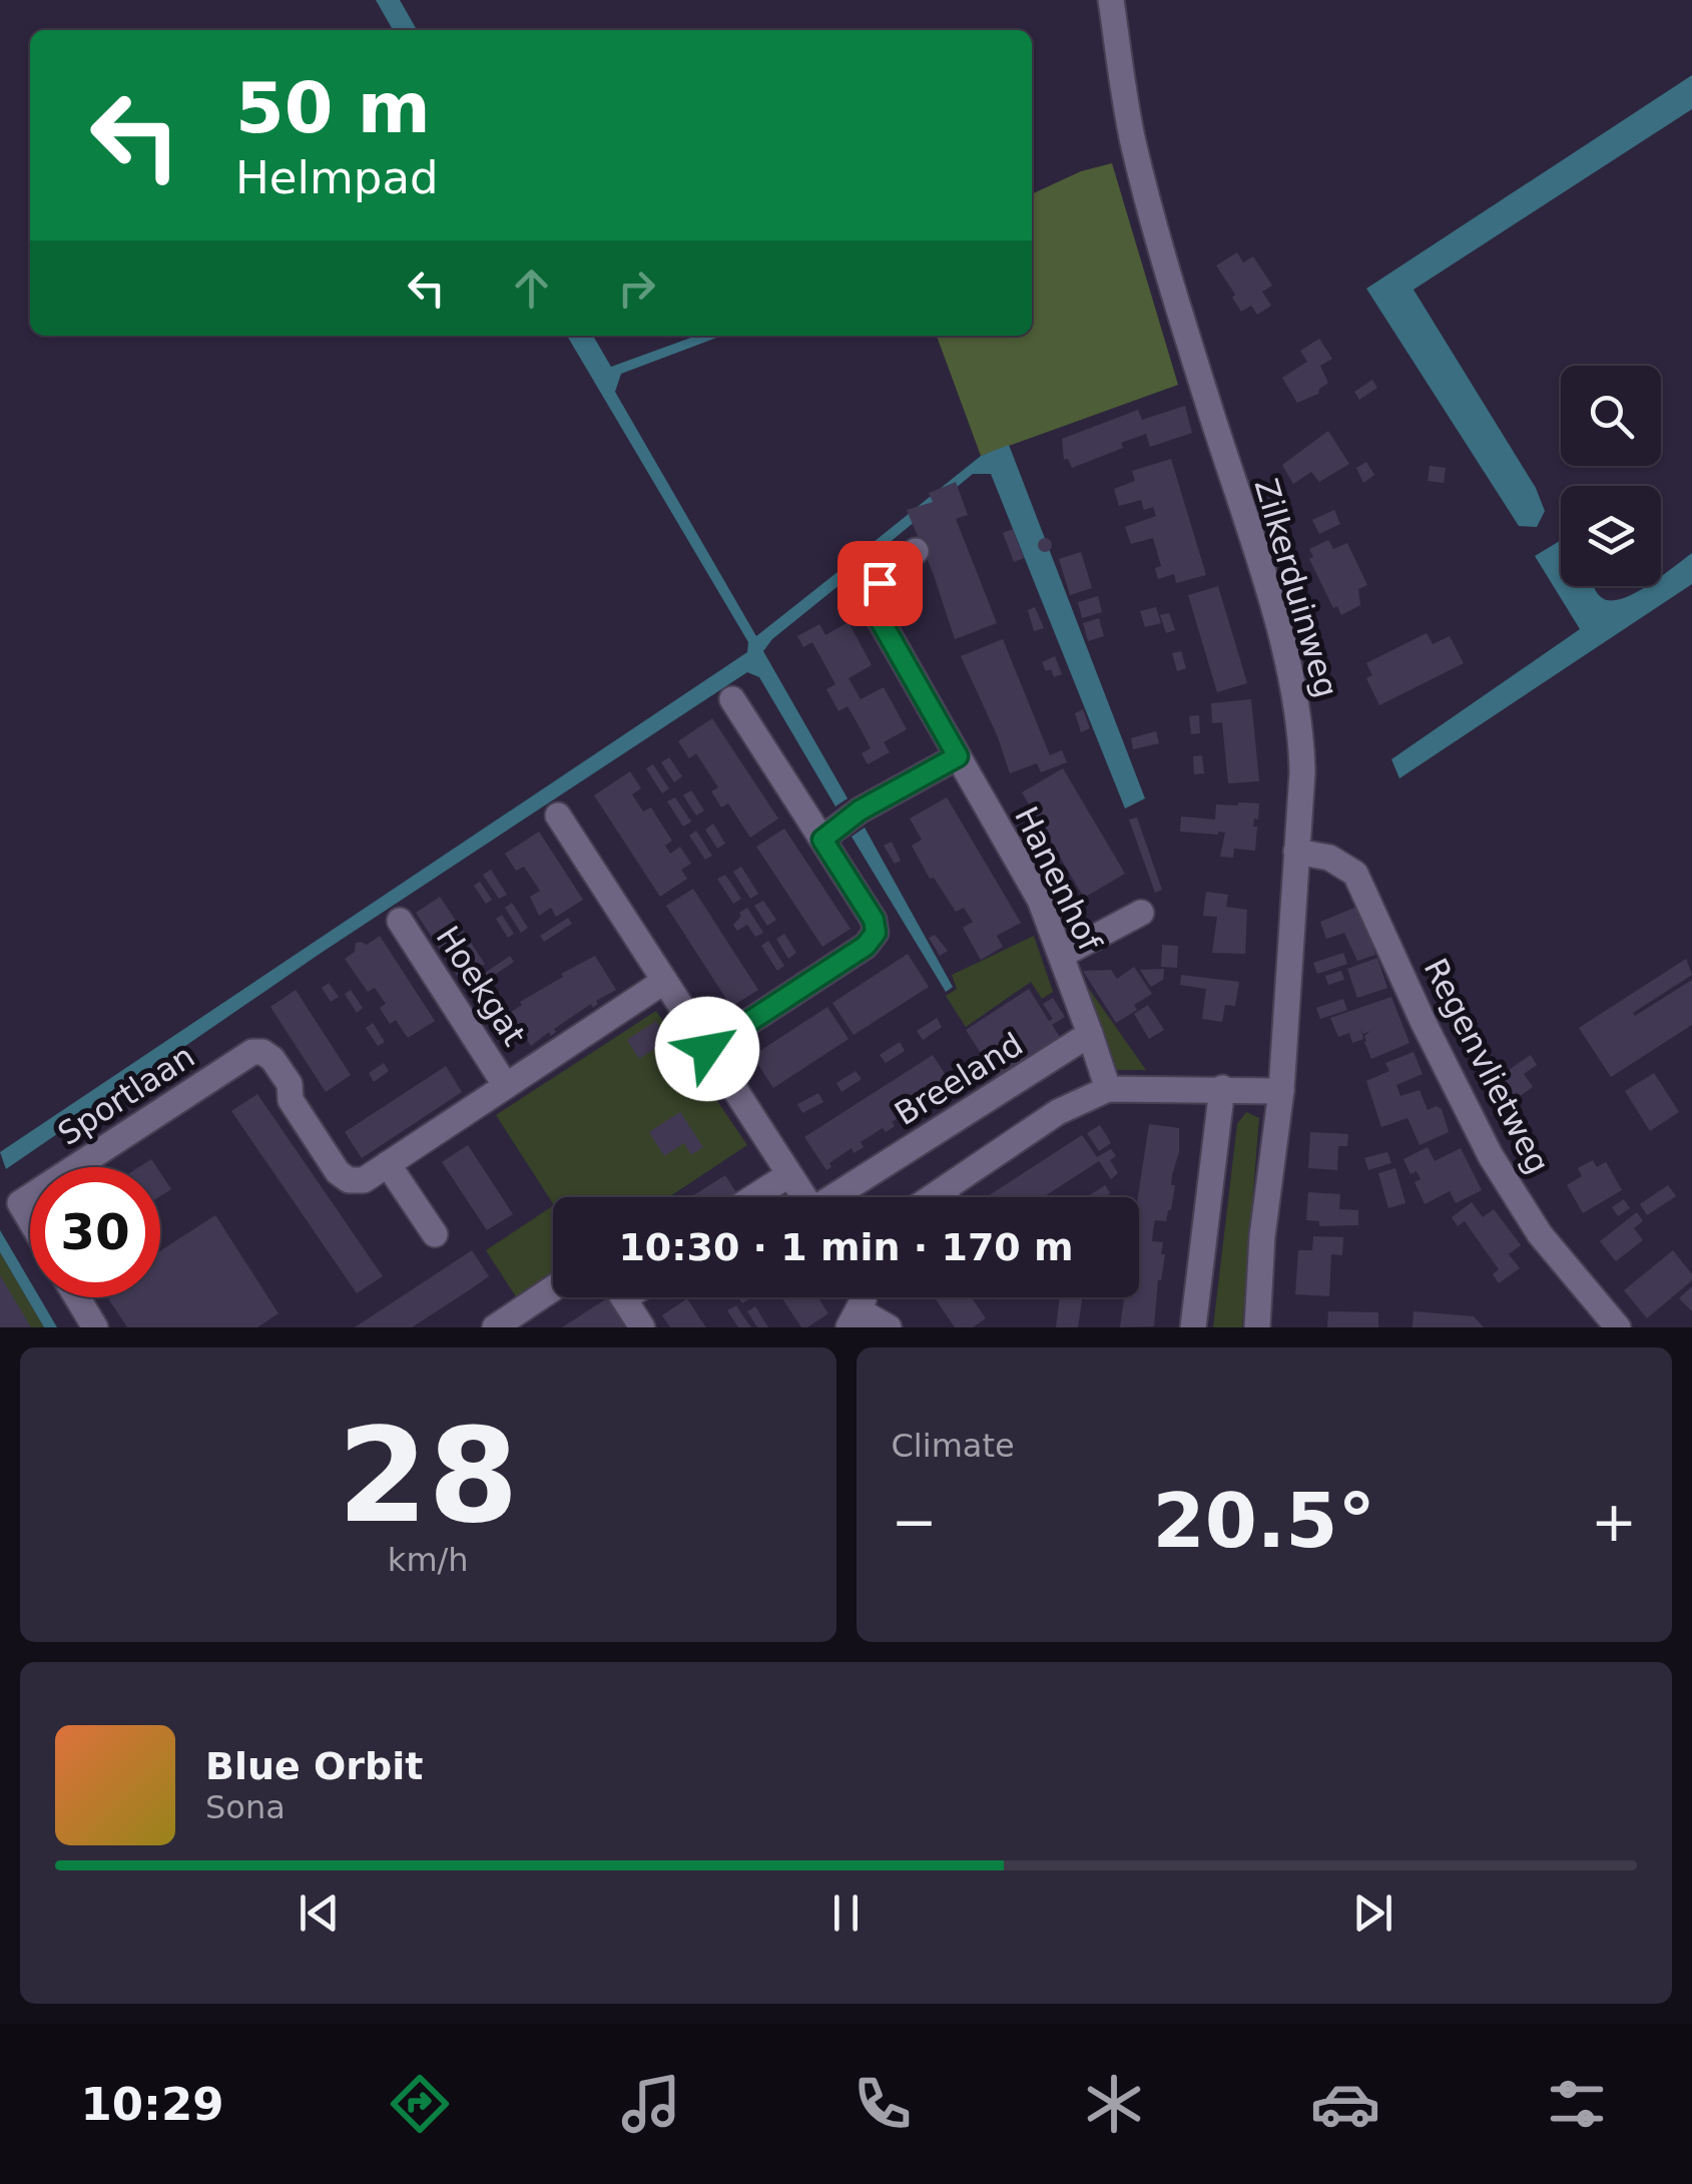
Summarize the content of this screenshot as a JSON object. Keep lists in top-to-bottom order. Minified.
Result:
{"streets":{"street":["Zilkerduinweg","Hanenhof","Hoekgat","Regenvlietweg","Breeland","Sportlaan"]},"crossings":[["Zilkerduinweg","Regenvlietweg"],["Hanenhof","Breeland"],["Hoekgat","Breeland"],["Hoekgat","Sportlaan"]],"page":{"turn":["50 m","Helmpad"],"limit":"30","trip":"10:30 · 1 min · 170 m","tile":[["28","km/h"],"Climate"],"heat":["−","20.5°","+"],"song":["Blue Orbit","Sona"],"tabs":"10:29"}}
